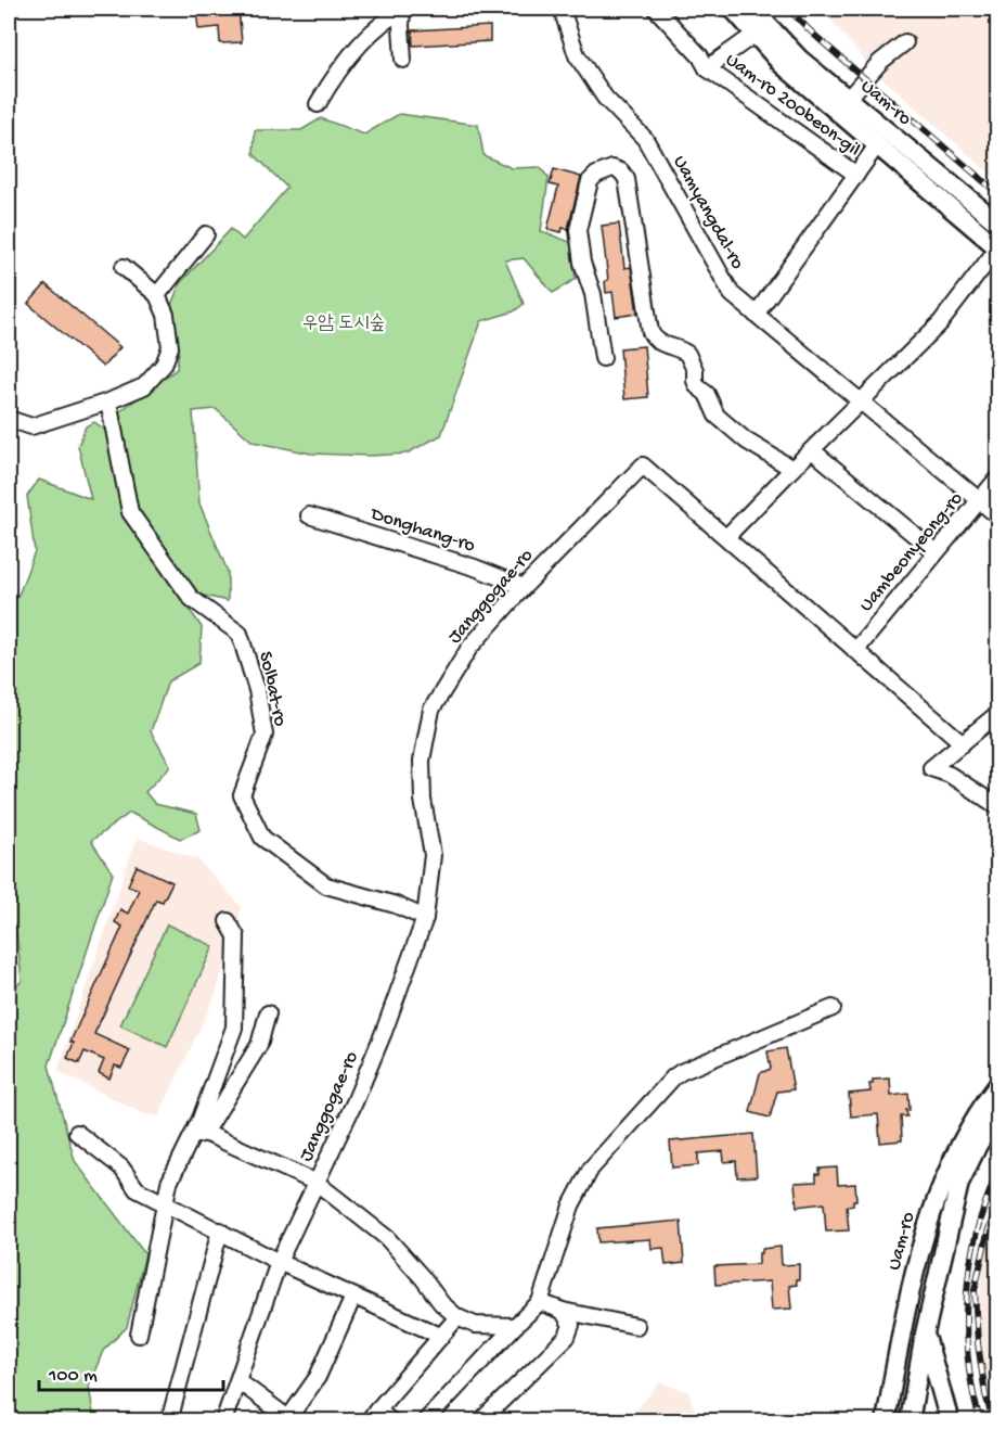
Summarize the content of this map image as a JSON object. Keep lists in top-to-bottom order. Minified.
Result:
{"streets":{"main road":["Uam-ro"],"street":["Uam-ro 200beon-gil","Uamyangdal-ro","Donghang-ro","Uambeonyeong-ro","Janggogae-ro","Solbat-ro"]},"crossings":[["Uamyangdal-ro","Uambeonyeong-ro"],["Donghang-ro","Janggogae-ro"],["Uambeonyeong-ro","Janggogae-ro"],["Janggogae-ro","Solbat-ro"]],"parks":["우암 도시숲"],"scale_bar":"100 m"}
